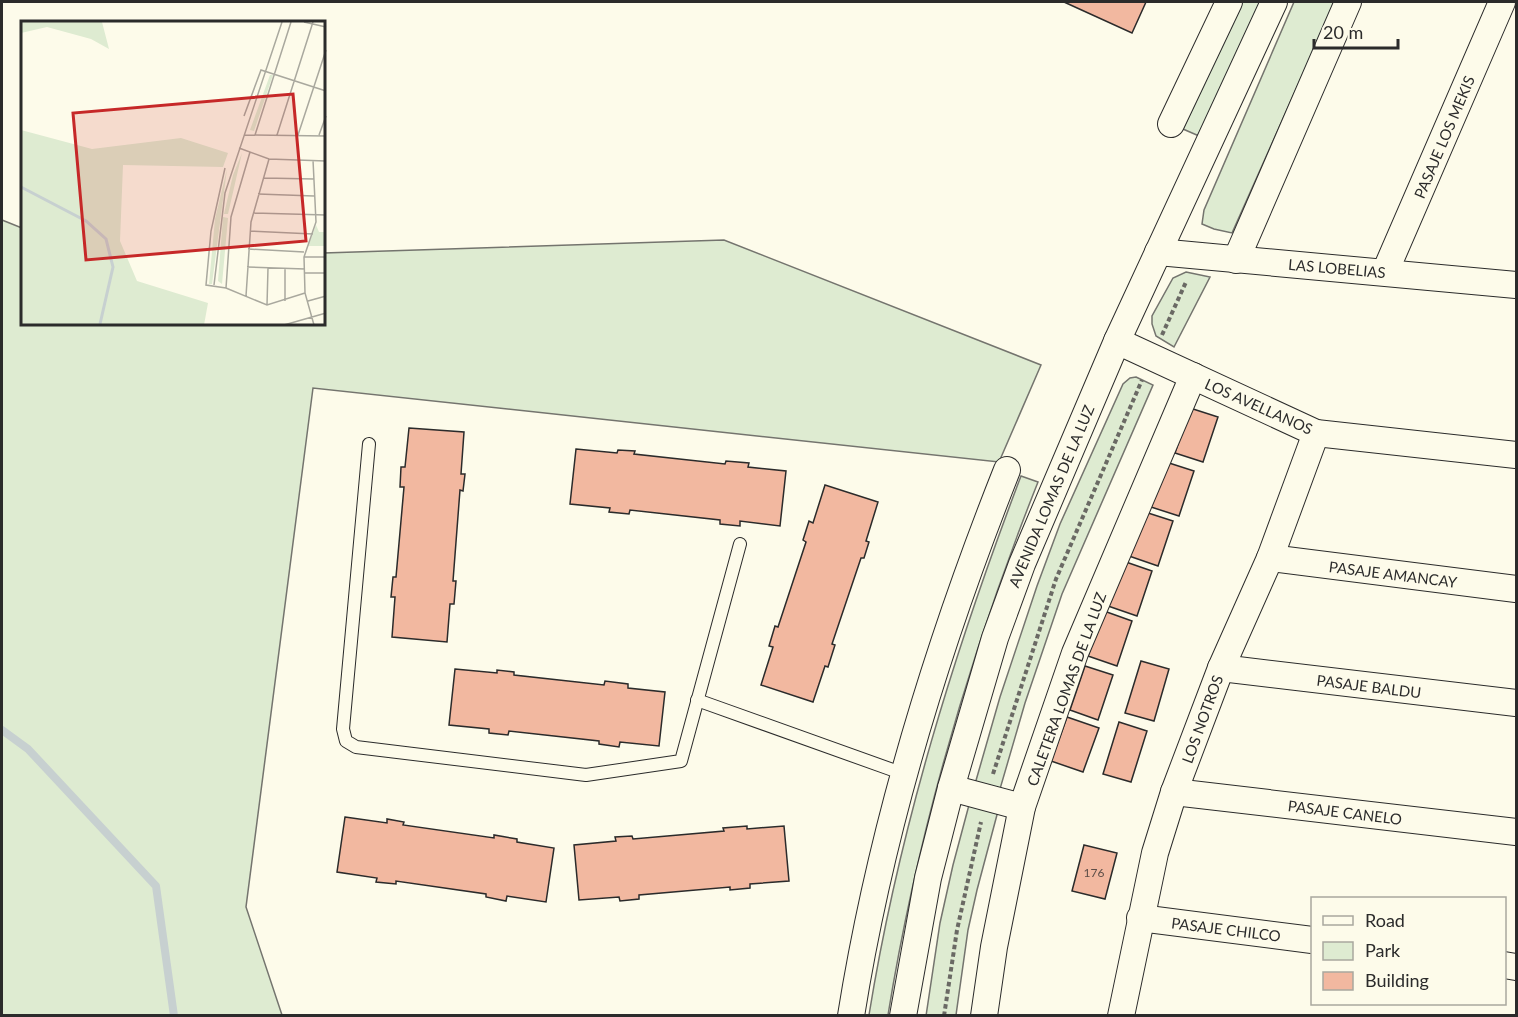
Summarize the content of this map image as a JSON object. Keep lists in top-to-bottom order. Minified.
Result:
{"streets":{"street":["PASAJE LOS MEKIS","LAS LOBELIAS","LOS AVELLANOS","AVENIDA LOMAS DE LA LUZ","PASAJE AMANCAY","PASAJE BALDU","CALETERA LOMAS DE LA LUZ","LOS NOTROS","PASAJE CANELO","PASAJE CHILCO"]},"crossings":[["PASAJE LOS MEKIS","LAS LOBELIAS"],["LAS LOBELIAS","AVENIDA LOMAS DE LA LUZ"],["LOS AVELLANOS","AVENIDA LOMAS DE LA LUZ"],["LOS AVELLANOS","CALETERA LOMAS DE LA LUZ"],["LOS AVELLANOS","LOS NOTROS"],["PASAJE AMANCAY","LOS NOTROS"],["PASAJE BALDU","LOS NOTROS"],["LOS NOTROS","PASAJE CANELO"],["LOS NOTROS","PASAJE CHILCO"]],"house_numbers":["176"],"legend":["Road","Park","Building"],"scale_bar":"20 m"}
